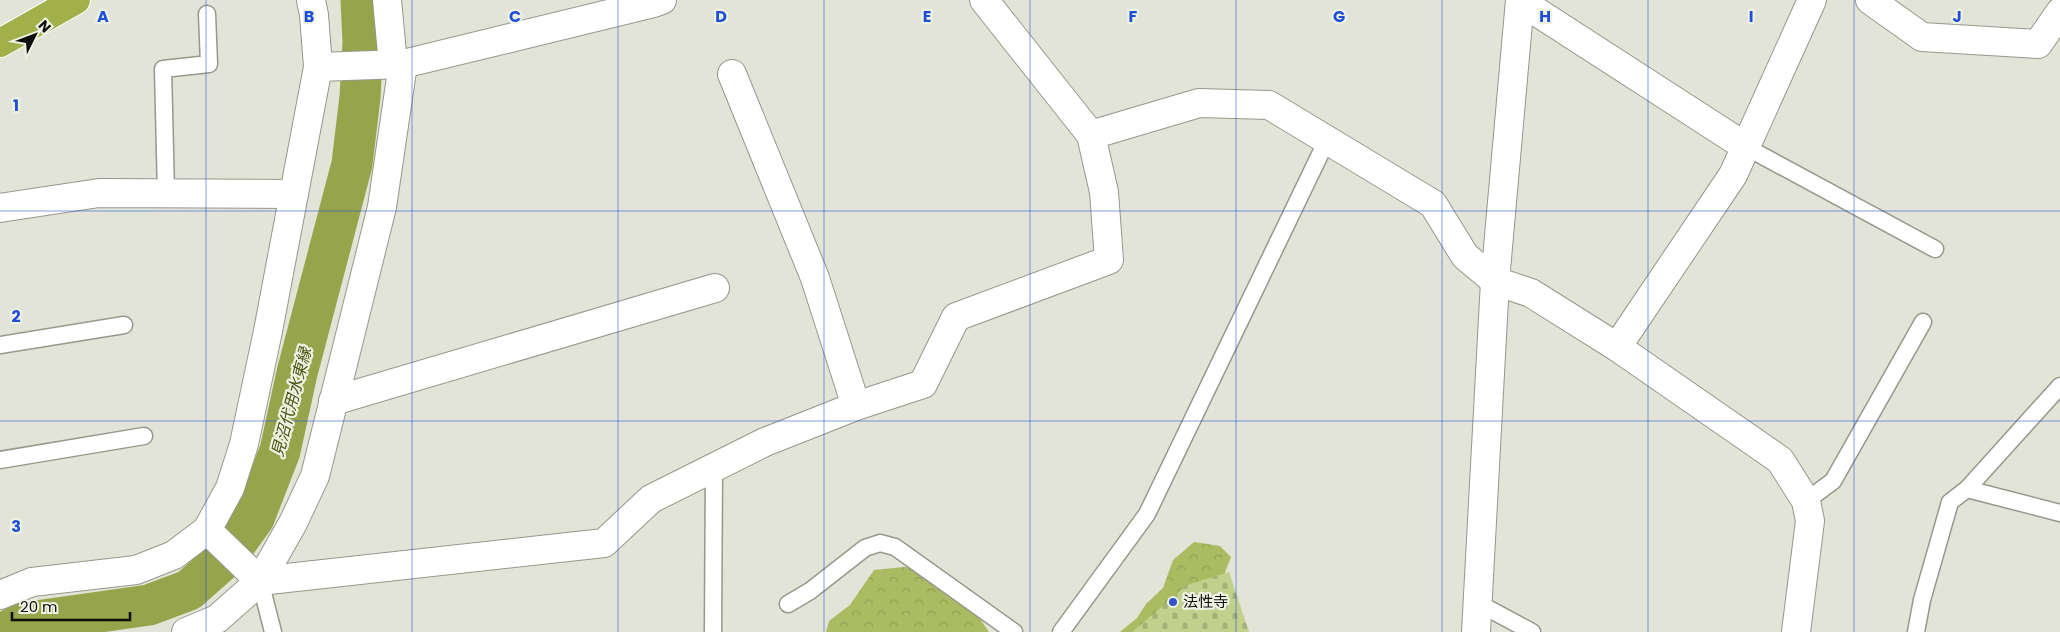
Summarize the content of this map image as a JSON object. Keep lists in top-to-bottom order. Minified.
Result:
{"water":["見沼代用水東縁"],"places":["法性寺"],"scale_bar":"20 m","north":"top right","grid":{"columns":["A","B","C","D","E","F","G","H","I","J"],"rows":["1","2","3"]}}
